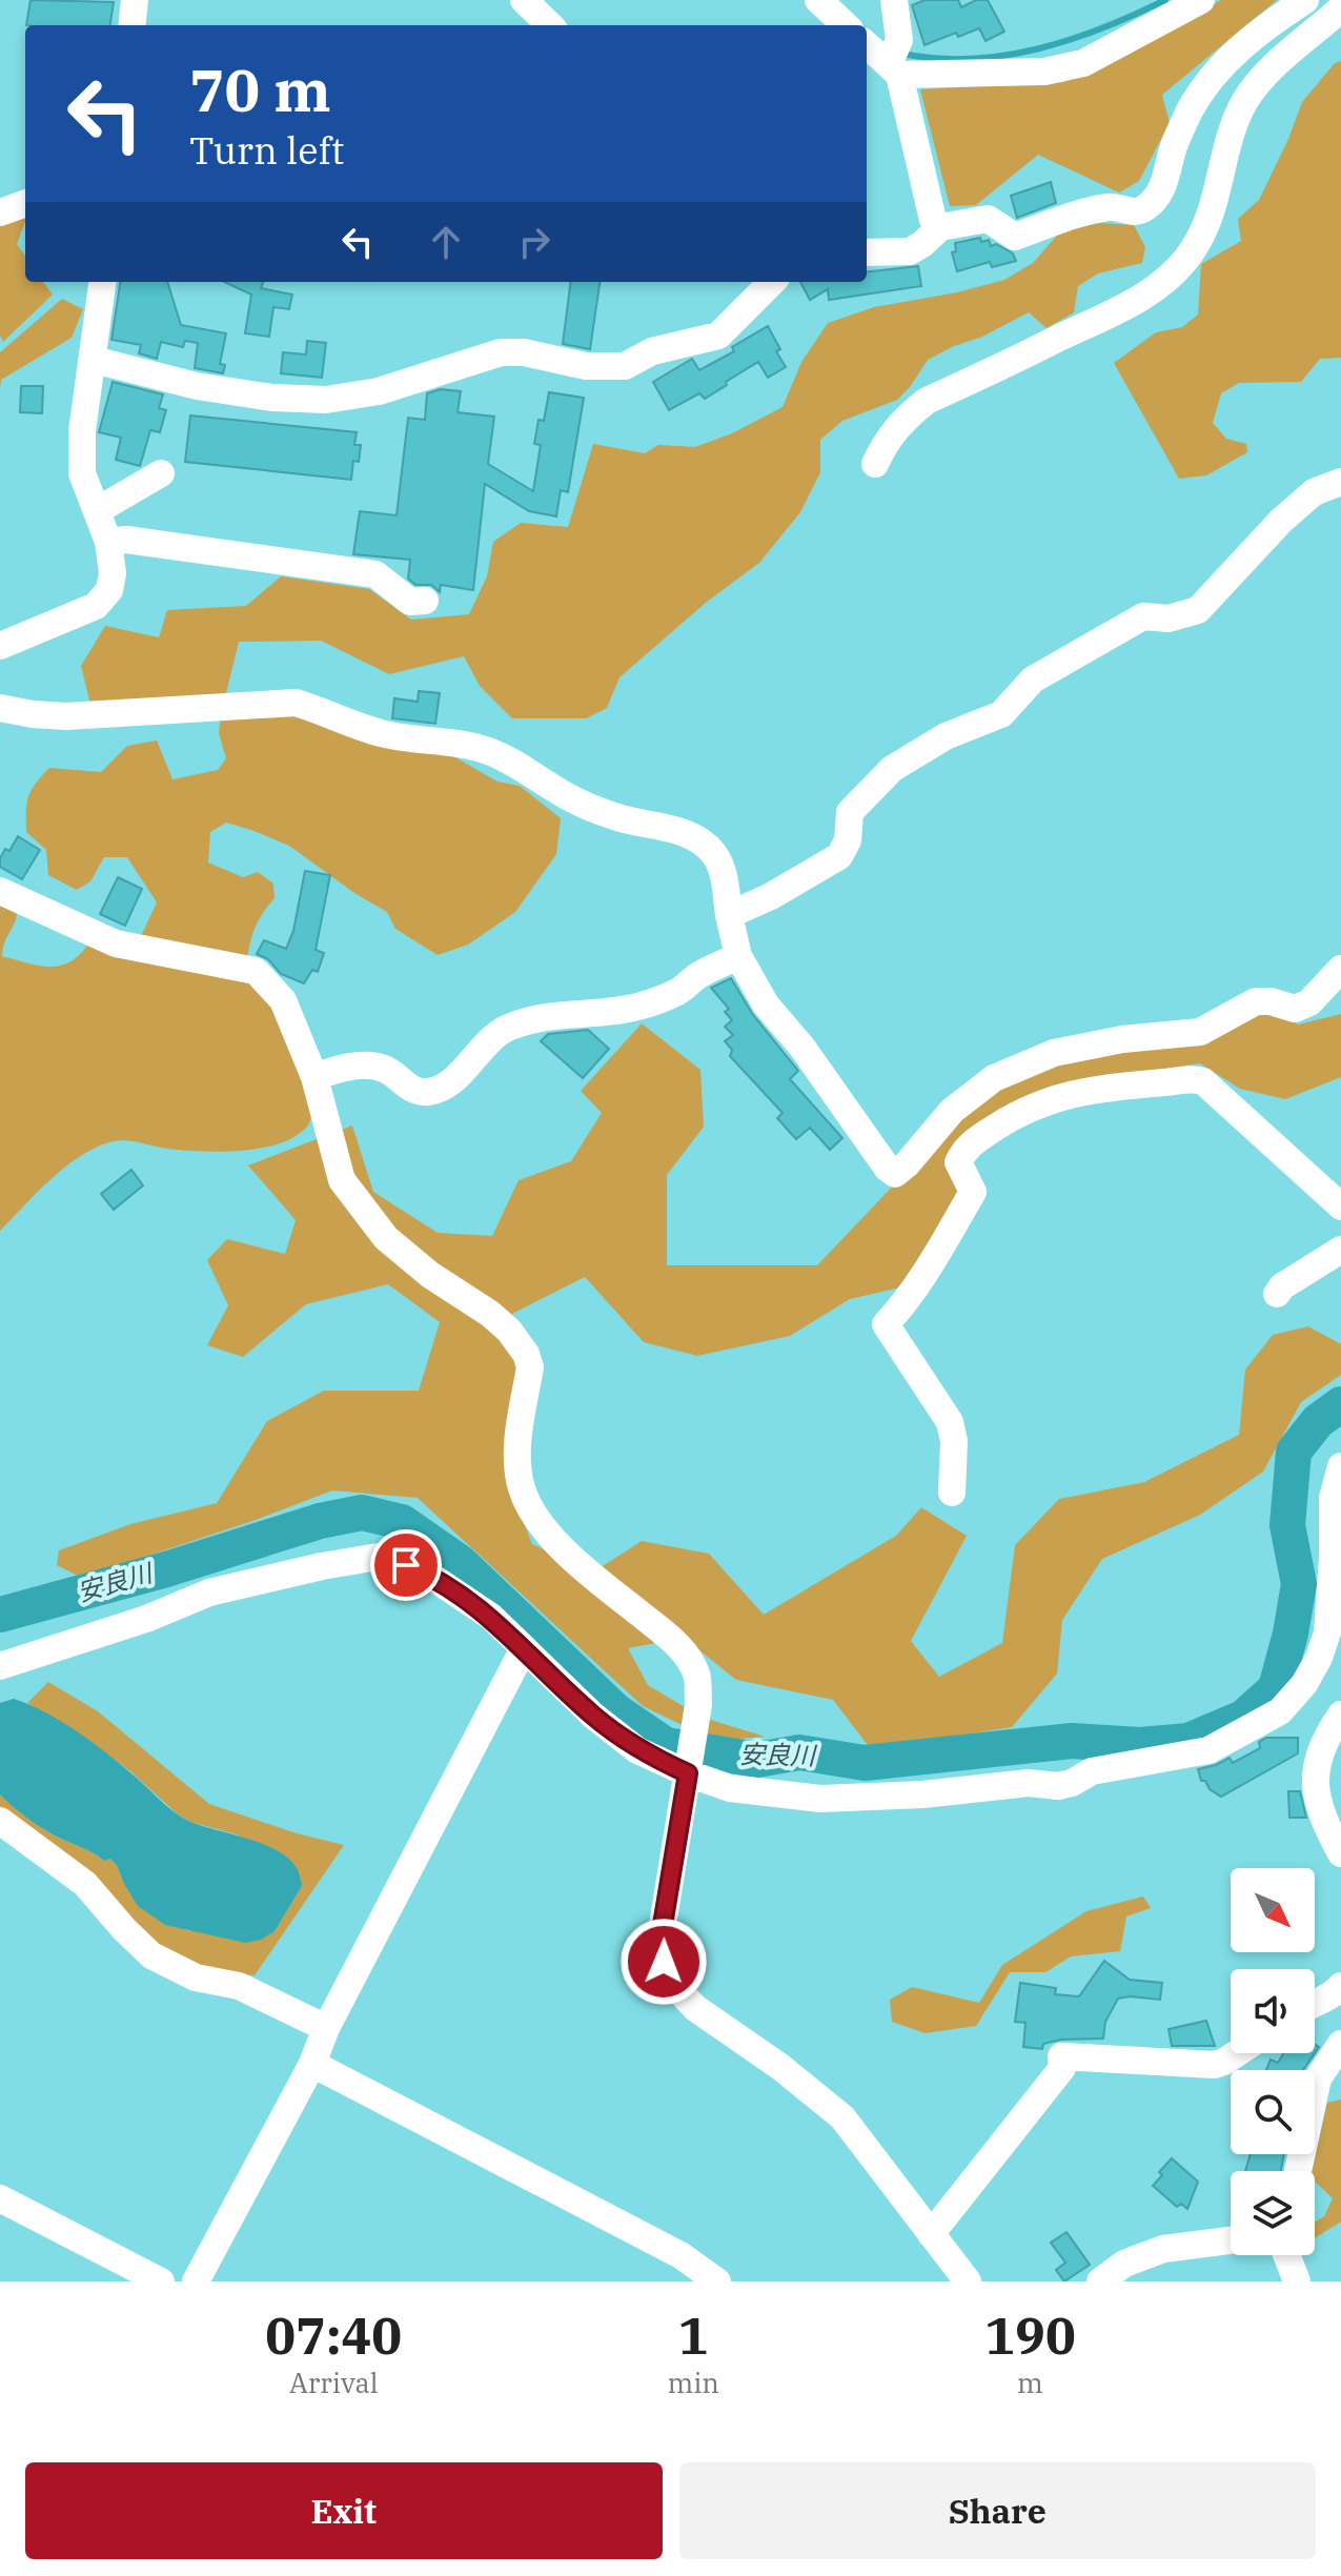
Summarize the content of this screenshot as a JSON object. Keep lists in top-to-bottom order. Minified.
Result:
{"water":["安良川"],"north":"bottom right","page":{"turn":["70 m","Turn left"],"eta":["07:40","Arrival","1","min","190","m"],"buttons":["Exit","Share"]}}
